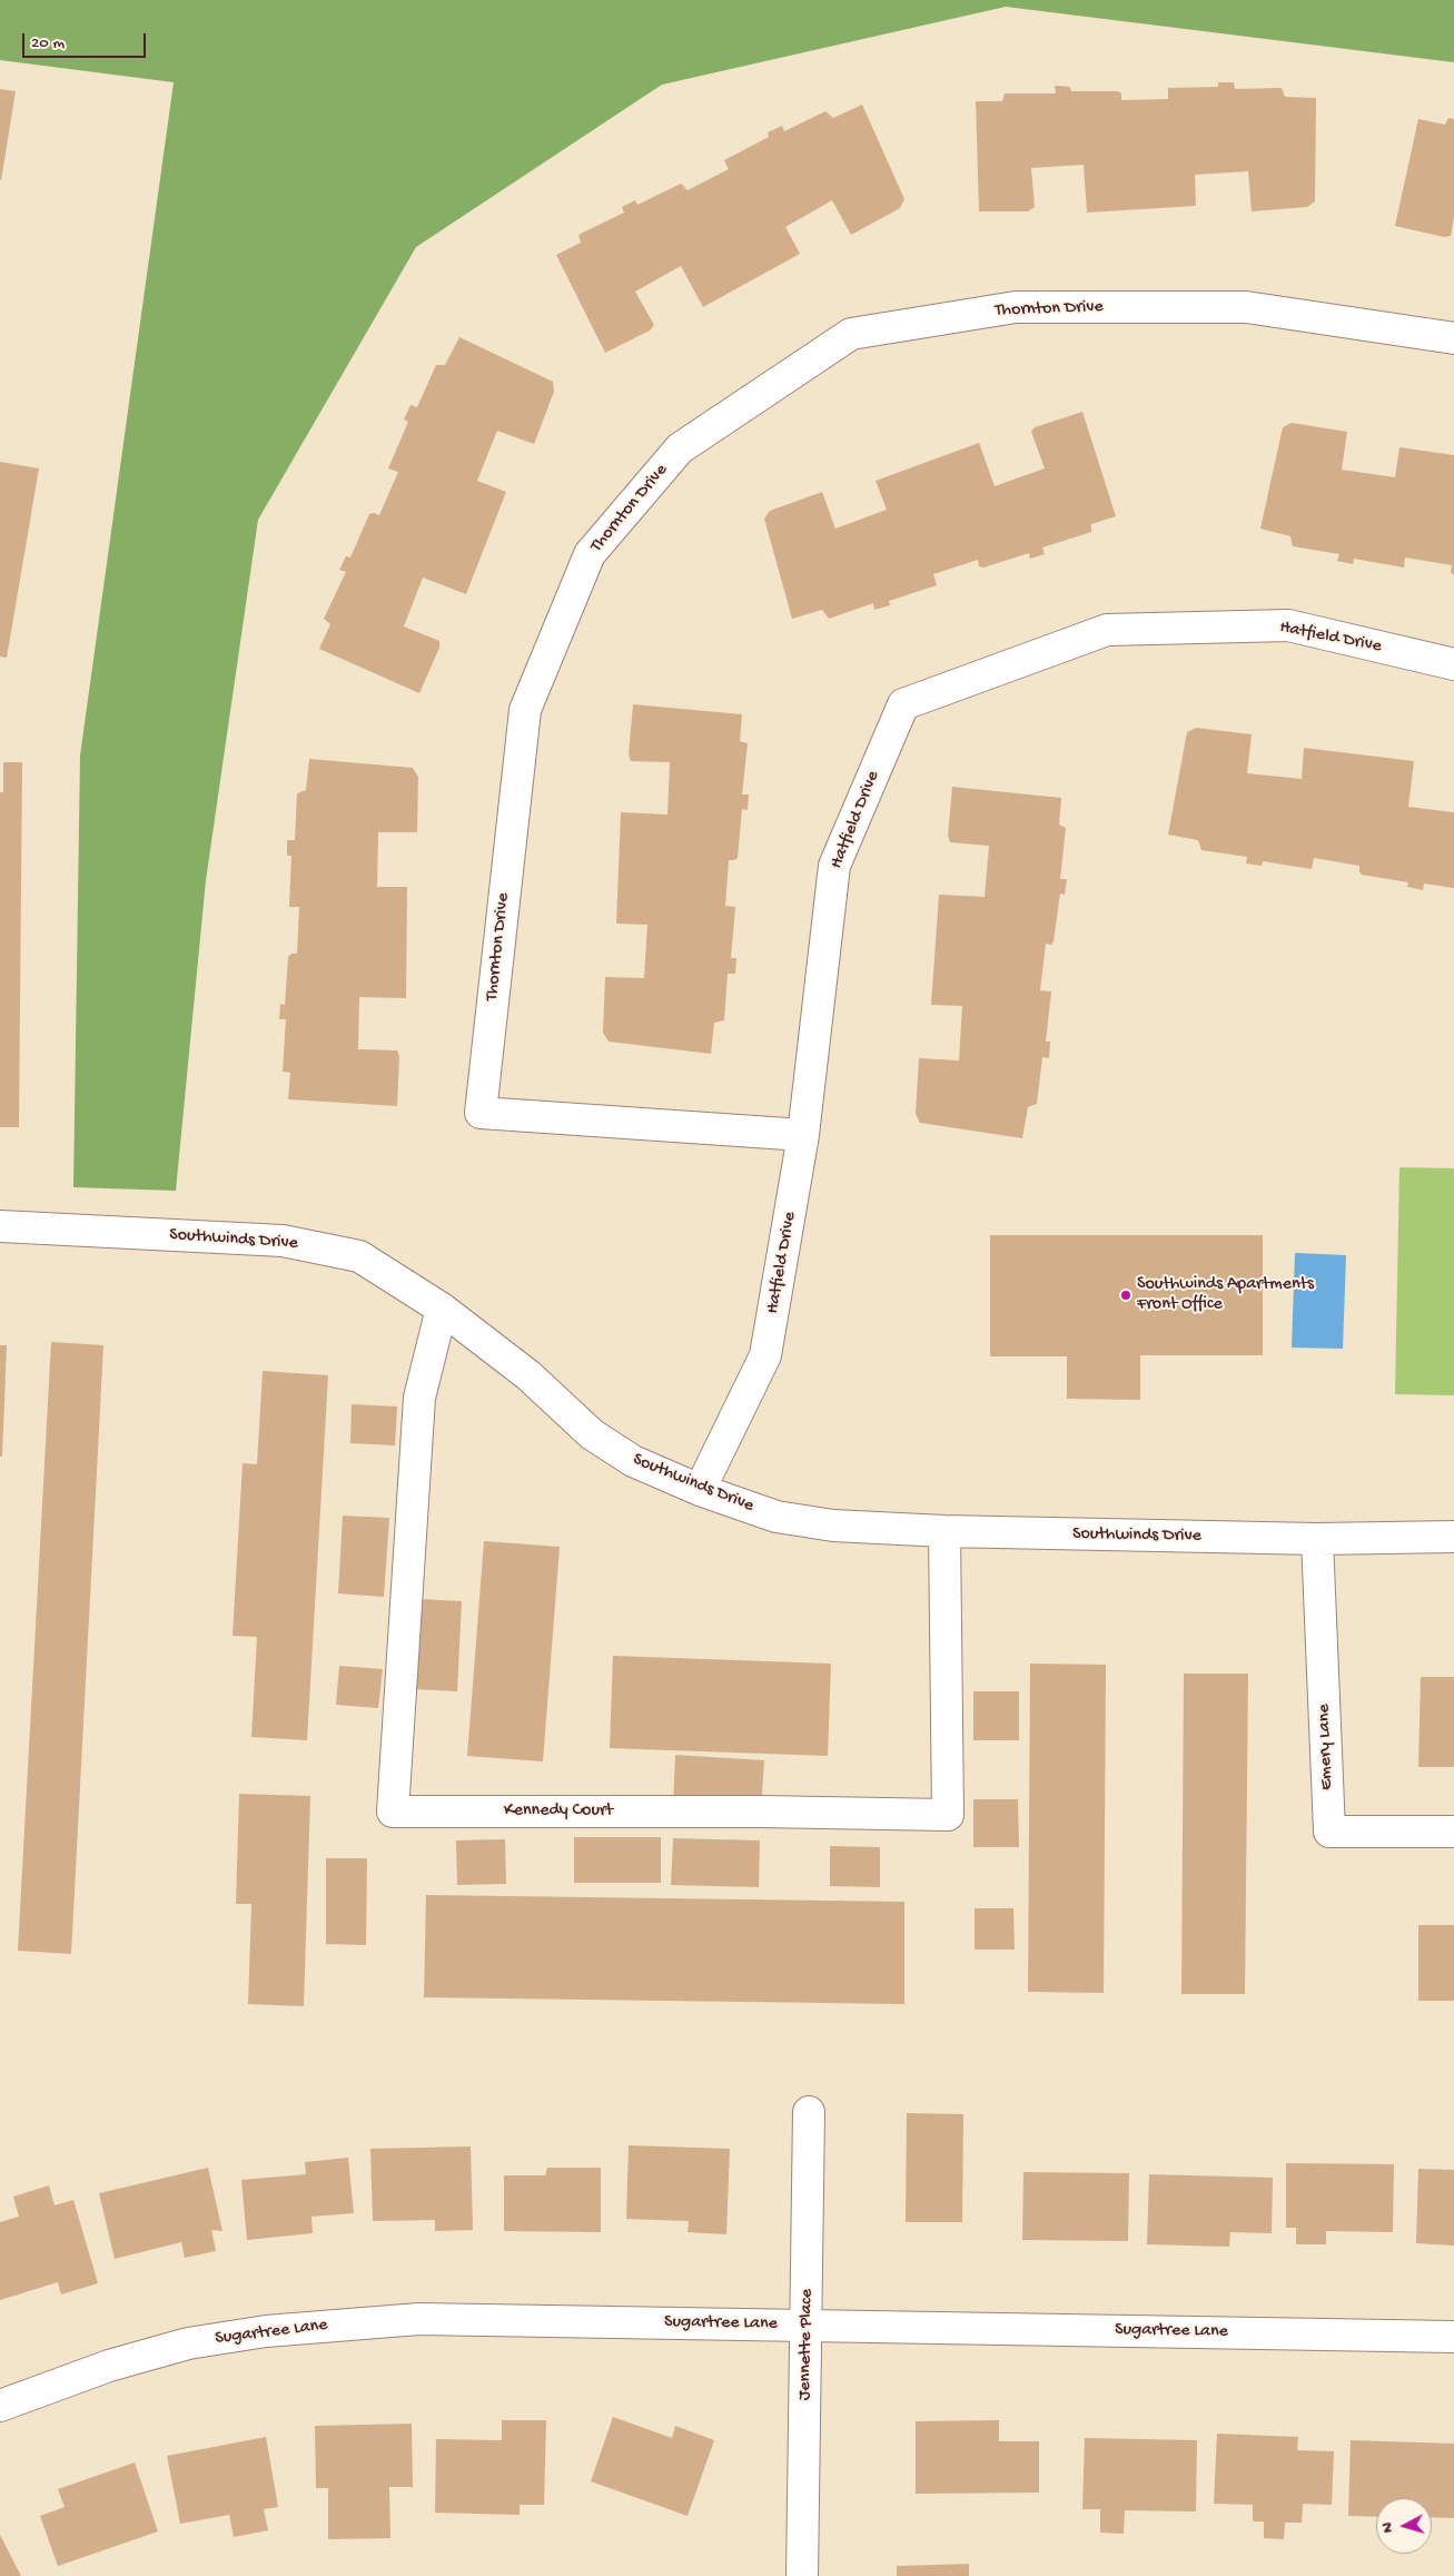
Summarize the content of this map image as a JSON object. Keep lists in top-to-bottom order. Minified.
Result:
{"streets":{"street":["Thornton Drive","Hatfield Drive","Southwinds Drive","Emery Lane","Kennedy Court","Sugartree Lane","Jennette Place"]},"crossings":[["Thornton Drive","Hatfield Drive"],["Hatfield Drive","Southwinds Drive"],["Southwinds Drive","Emery Lane"],["Southwinds Drive","Kennedy Court"],["Sugartree Lane","Jennette Place"]],"places":["Southwinds Apartments Front Office"],"scale_bar":"20 m","north":"left"}
